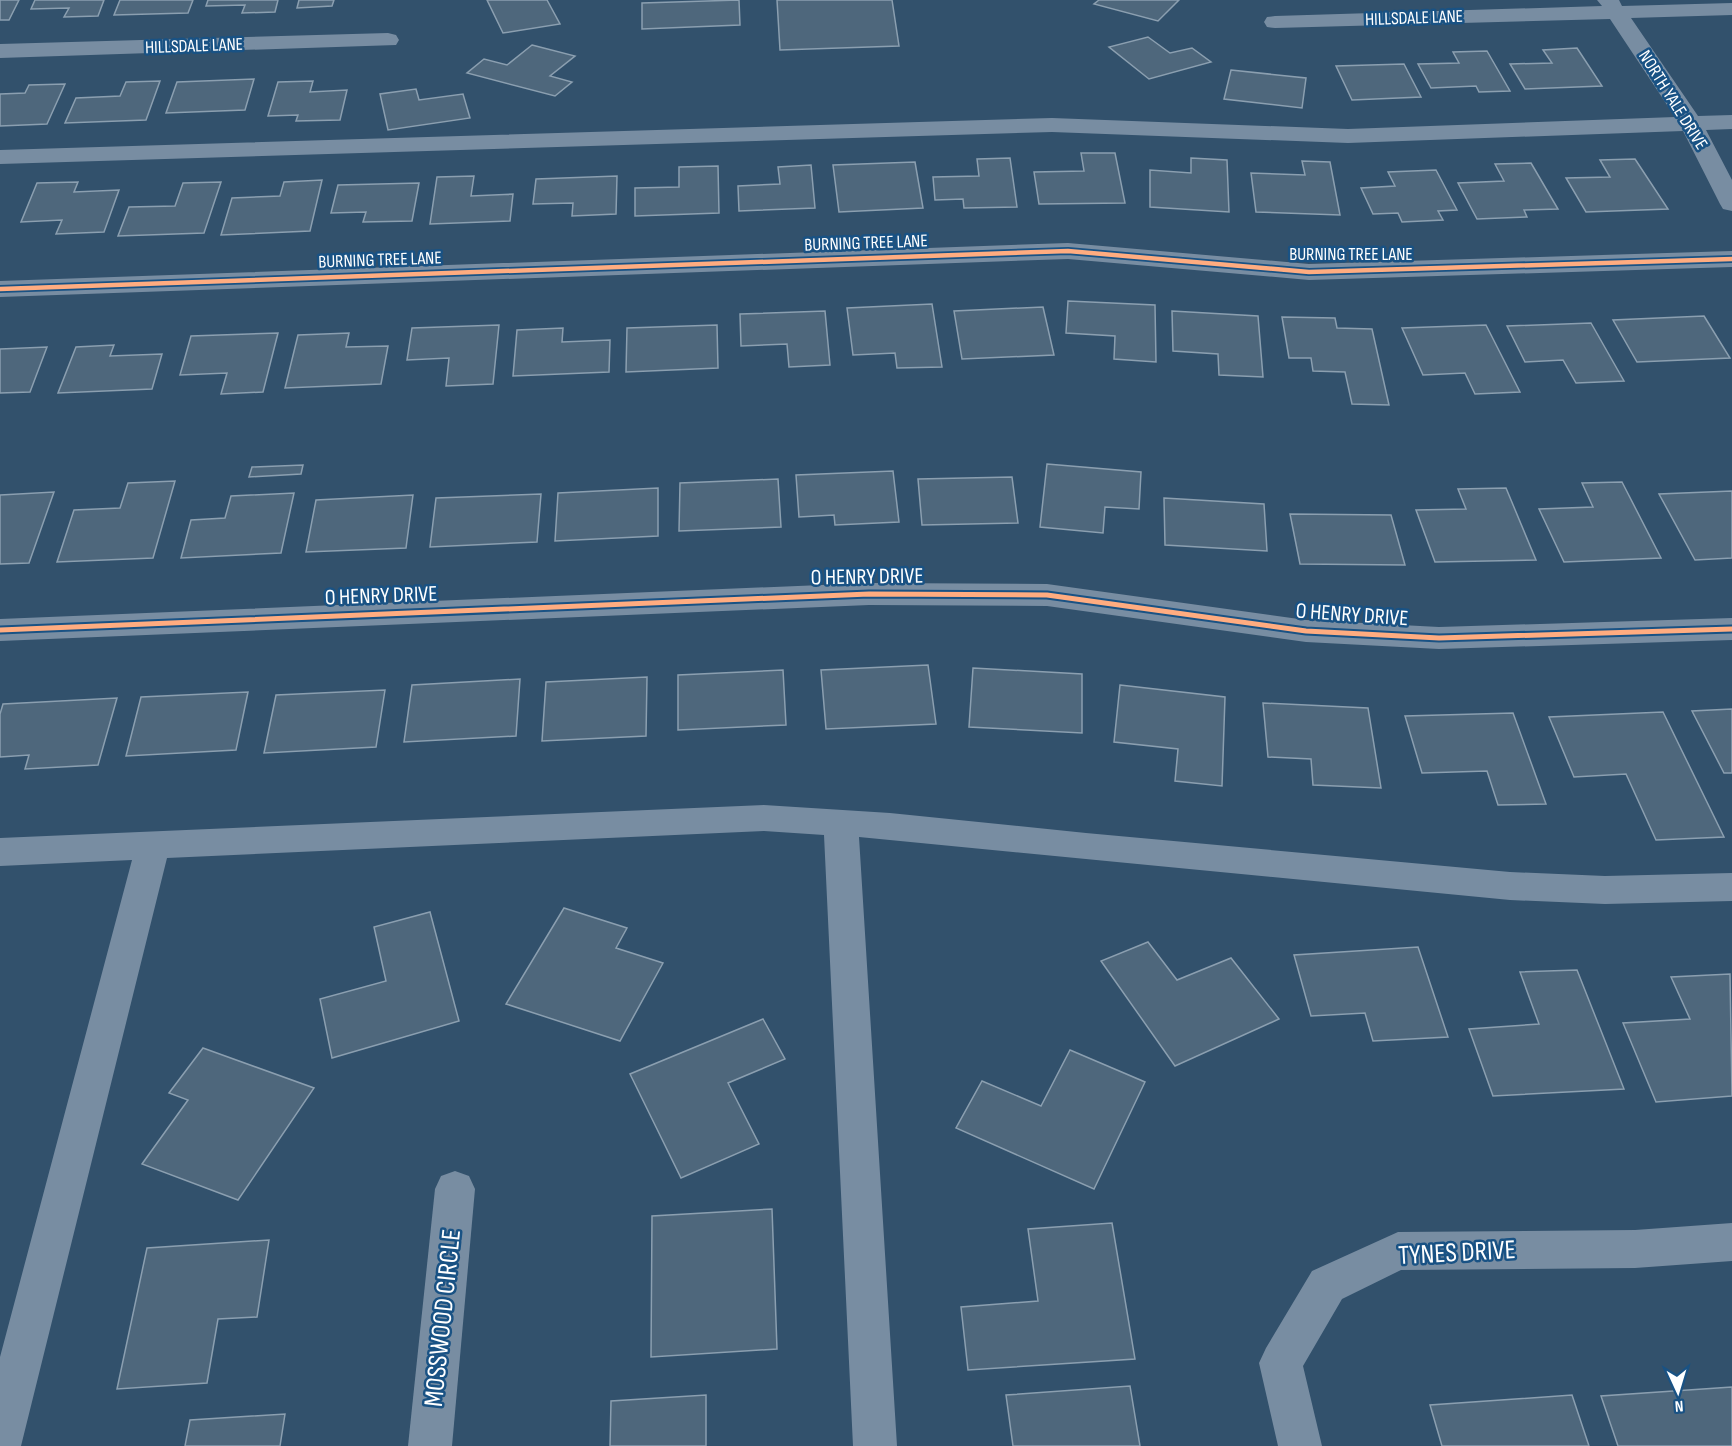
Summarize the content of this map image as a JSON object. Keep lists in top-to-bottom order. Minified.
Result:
{"streets":{"street":["HILLSDALE LANE","NORTH YALE DRIVE","BURNING TREE LANE","O HENRY DRIVE","TYNES DRIVE","MOSSWOOD CIRCLE"]},"crossings":[["HILLSDALE LANE","NORTH YALE DRIVE"]],"north":"bottom"}
